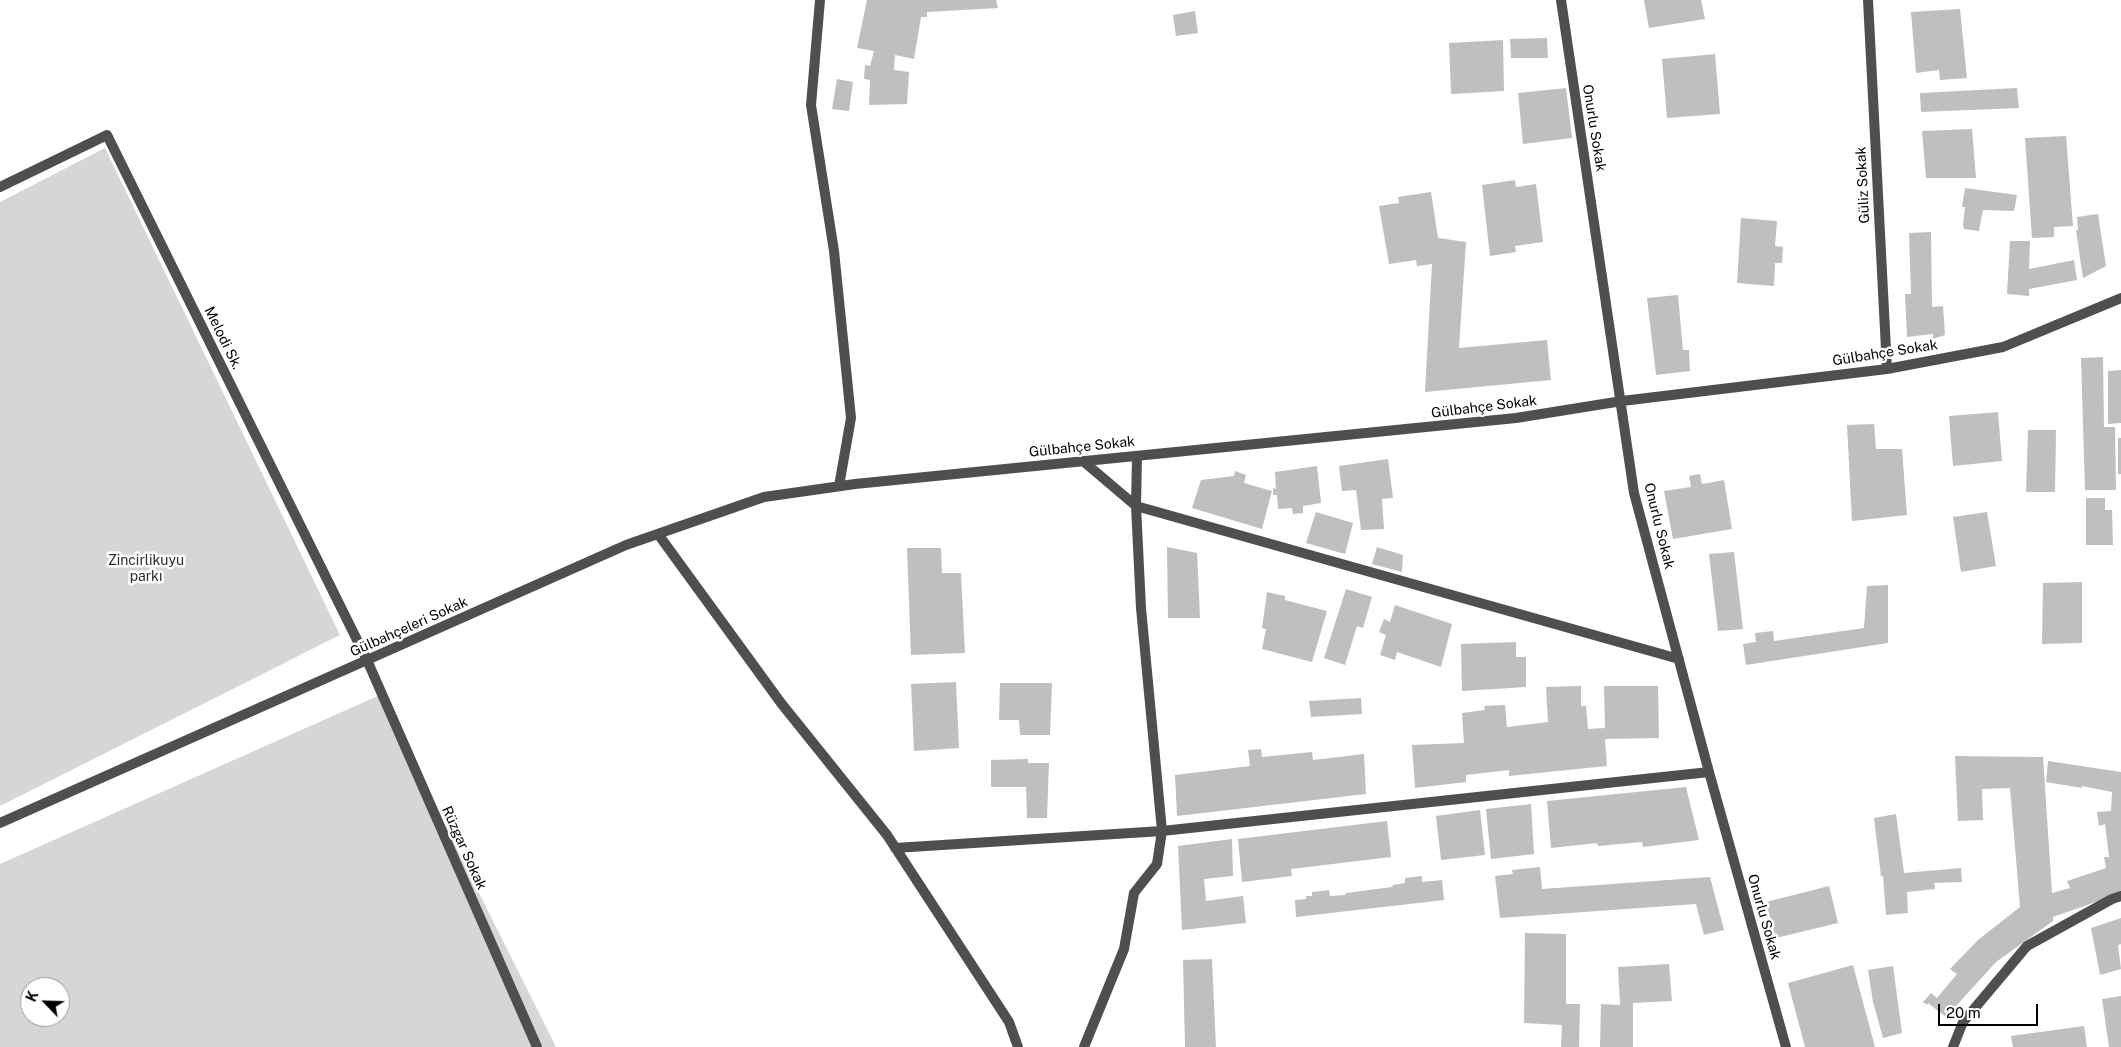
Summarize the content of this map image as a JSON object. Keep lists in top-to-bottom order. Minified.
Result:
{"streets":{"street":["Onurlu Sokak","Güliz Sokak","Melodi Sk.","Gülbahçe Sokak","Gülbahçeleri Sokak","Rüzgar Sokak"]},"crossings":[["Onurlu Sokak","Gülbahçe Sokak"],["Güliz Sokak","Gülbahçe Sokak"],["Melodi Sk.","Gülbahçeleri Sokak"],["Melodi Sk.","Rüzgar Sokak"],["Gülbahçe Sokak","Gülbahçeleri Sokak"],["Gülbahçeleri Sokak","Rüzgar Sokak"]],"parks":["Zincirlikuyu parkı"],"scale_bar":"20 m","north":"top left"}
